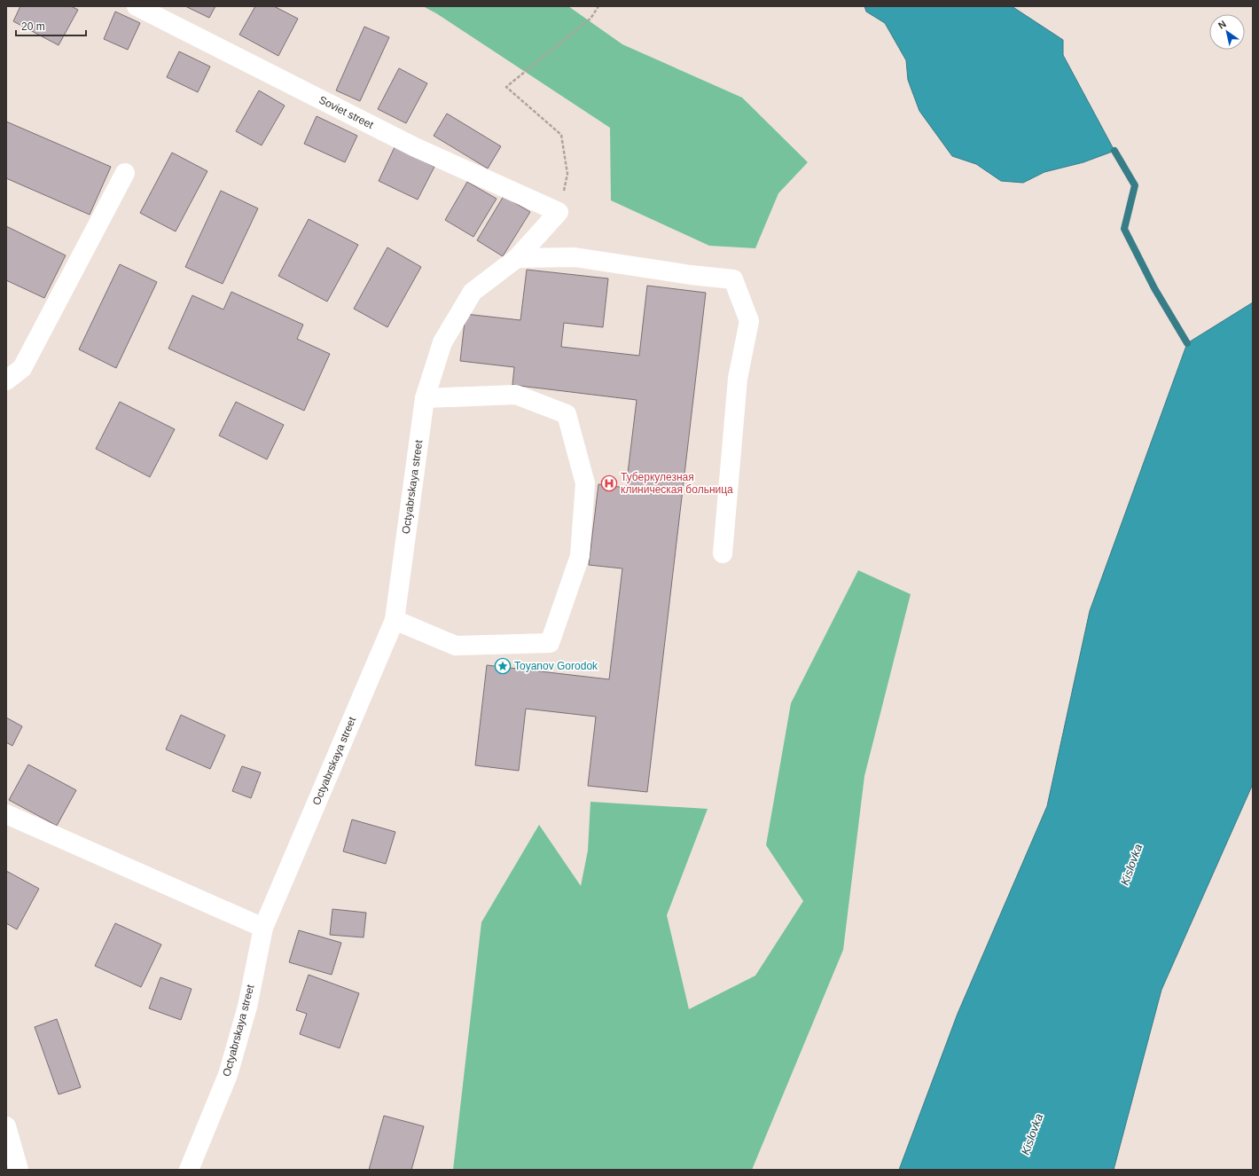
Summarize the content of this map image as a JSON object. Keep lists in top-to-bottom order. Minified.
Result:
{"streets":{"street":["Soviet street","Octyabrskaya street"]},"crossings":[["Soviet street","Octyabrskaya street"]],"water":["Kislovka"],"places":{"hospital":["Туберкулезная клиническая больница"],"place":["Toyanov Gorodok"]},"scale_bar":"20 m","north":"top left"}
